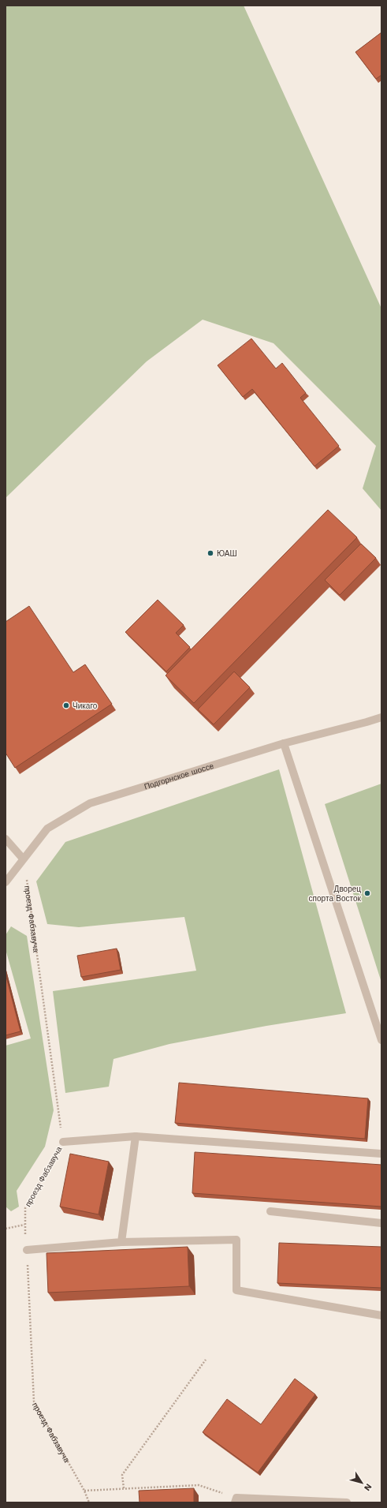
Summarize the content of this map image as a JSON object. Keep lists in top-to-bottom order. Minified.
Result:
{"streets":{"street":["Подгорнское шоссе"],"path":["проезд Фабзавуча"]},"crossings":[["Подгорнское шоссе","проезд Фабзавуча"]],"places":["ЮАШ","Чикаго","Дворец спорта Восток"],"north":"bottom right"}
